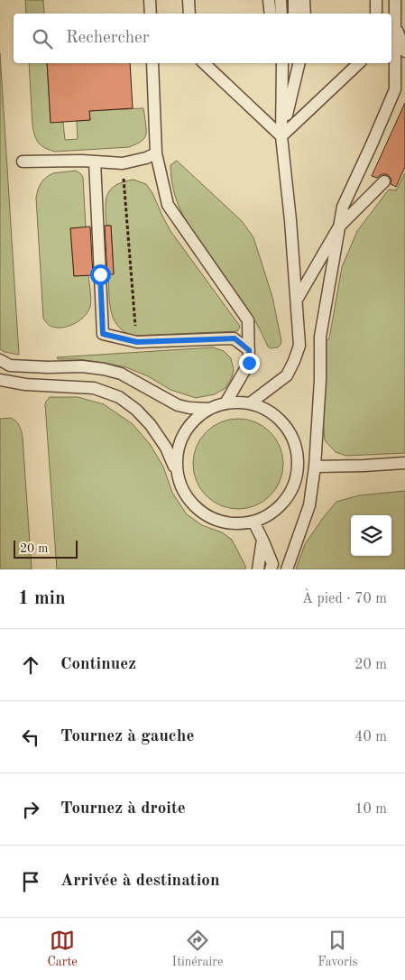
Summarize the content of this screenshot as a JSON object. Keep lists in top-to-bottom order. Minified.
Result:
{"scale_bar":"20 m","page":{"search":"Rechercher","scale":"20 m","heading":["1 min","À pied · 70 m"],"list":[["Continuez","20 m"],["Tournez à gauche","40 m"],["Tournez à droite","10 m"],"Arrivée à destination"],"nav":["Carte","Itinéraire","Favoris"]}}
